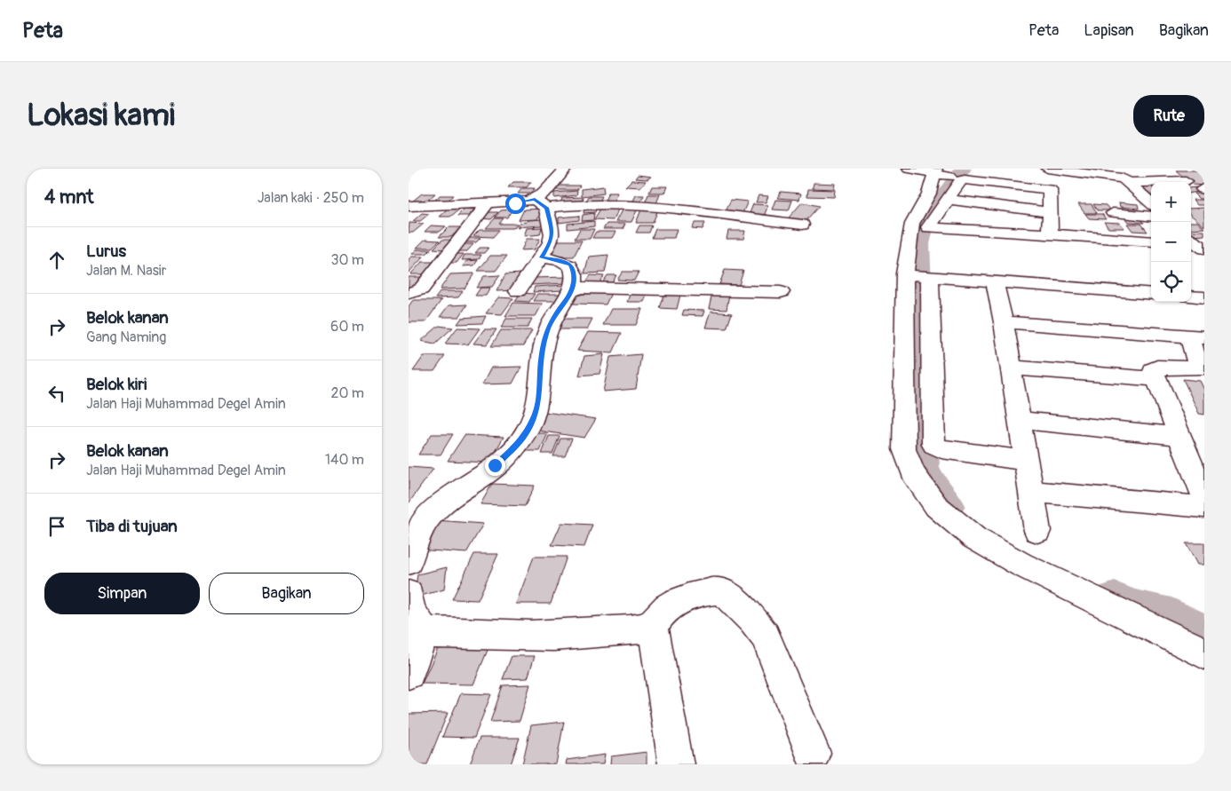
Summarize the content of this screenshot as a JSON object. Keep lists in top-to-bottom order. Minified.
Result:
{"page":{"header":"Peta","nav":["Peta","Lapisan","Bagikan"],"buttons":["Rute",["Simpan","Bagikan"]],"title":"Lokasi kami","heading":["4 mnt","Jalan kaki · 250 m"],"map_buttons":["+","−"],"list":[["Lurus","Jalan M. Nasir","30 m"],["Belok kanan","Gang Naming","60 m"],["Belok kiri","Jalan Haji Muhammad Degel Amin","20 m"],["Belok kanan","Jalan Haji Muhammad Degel Amin","140 m"],"Tiba di tujuan"]}}
